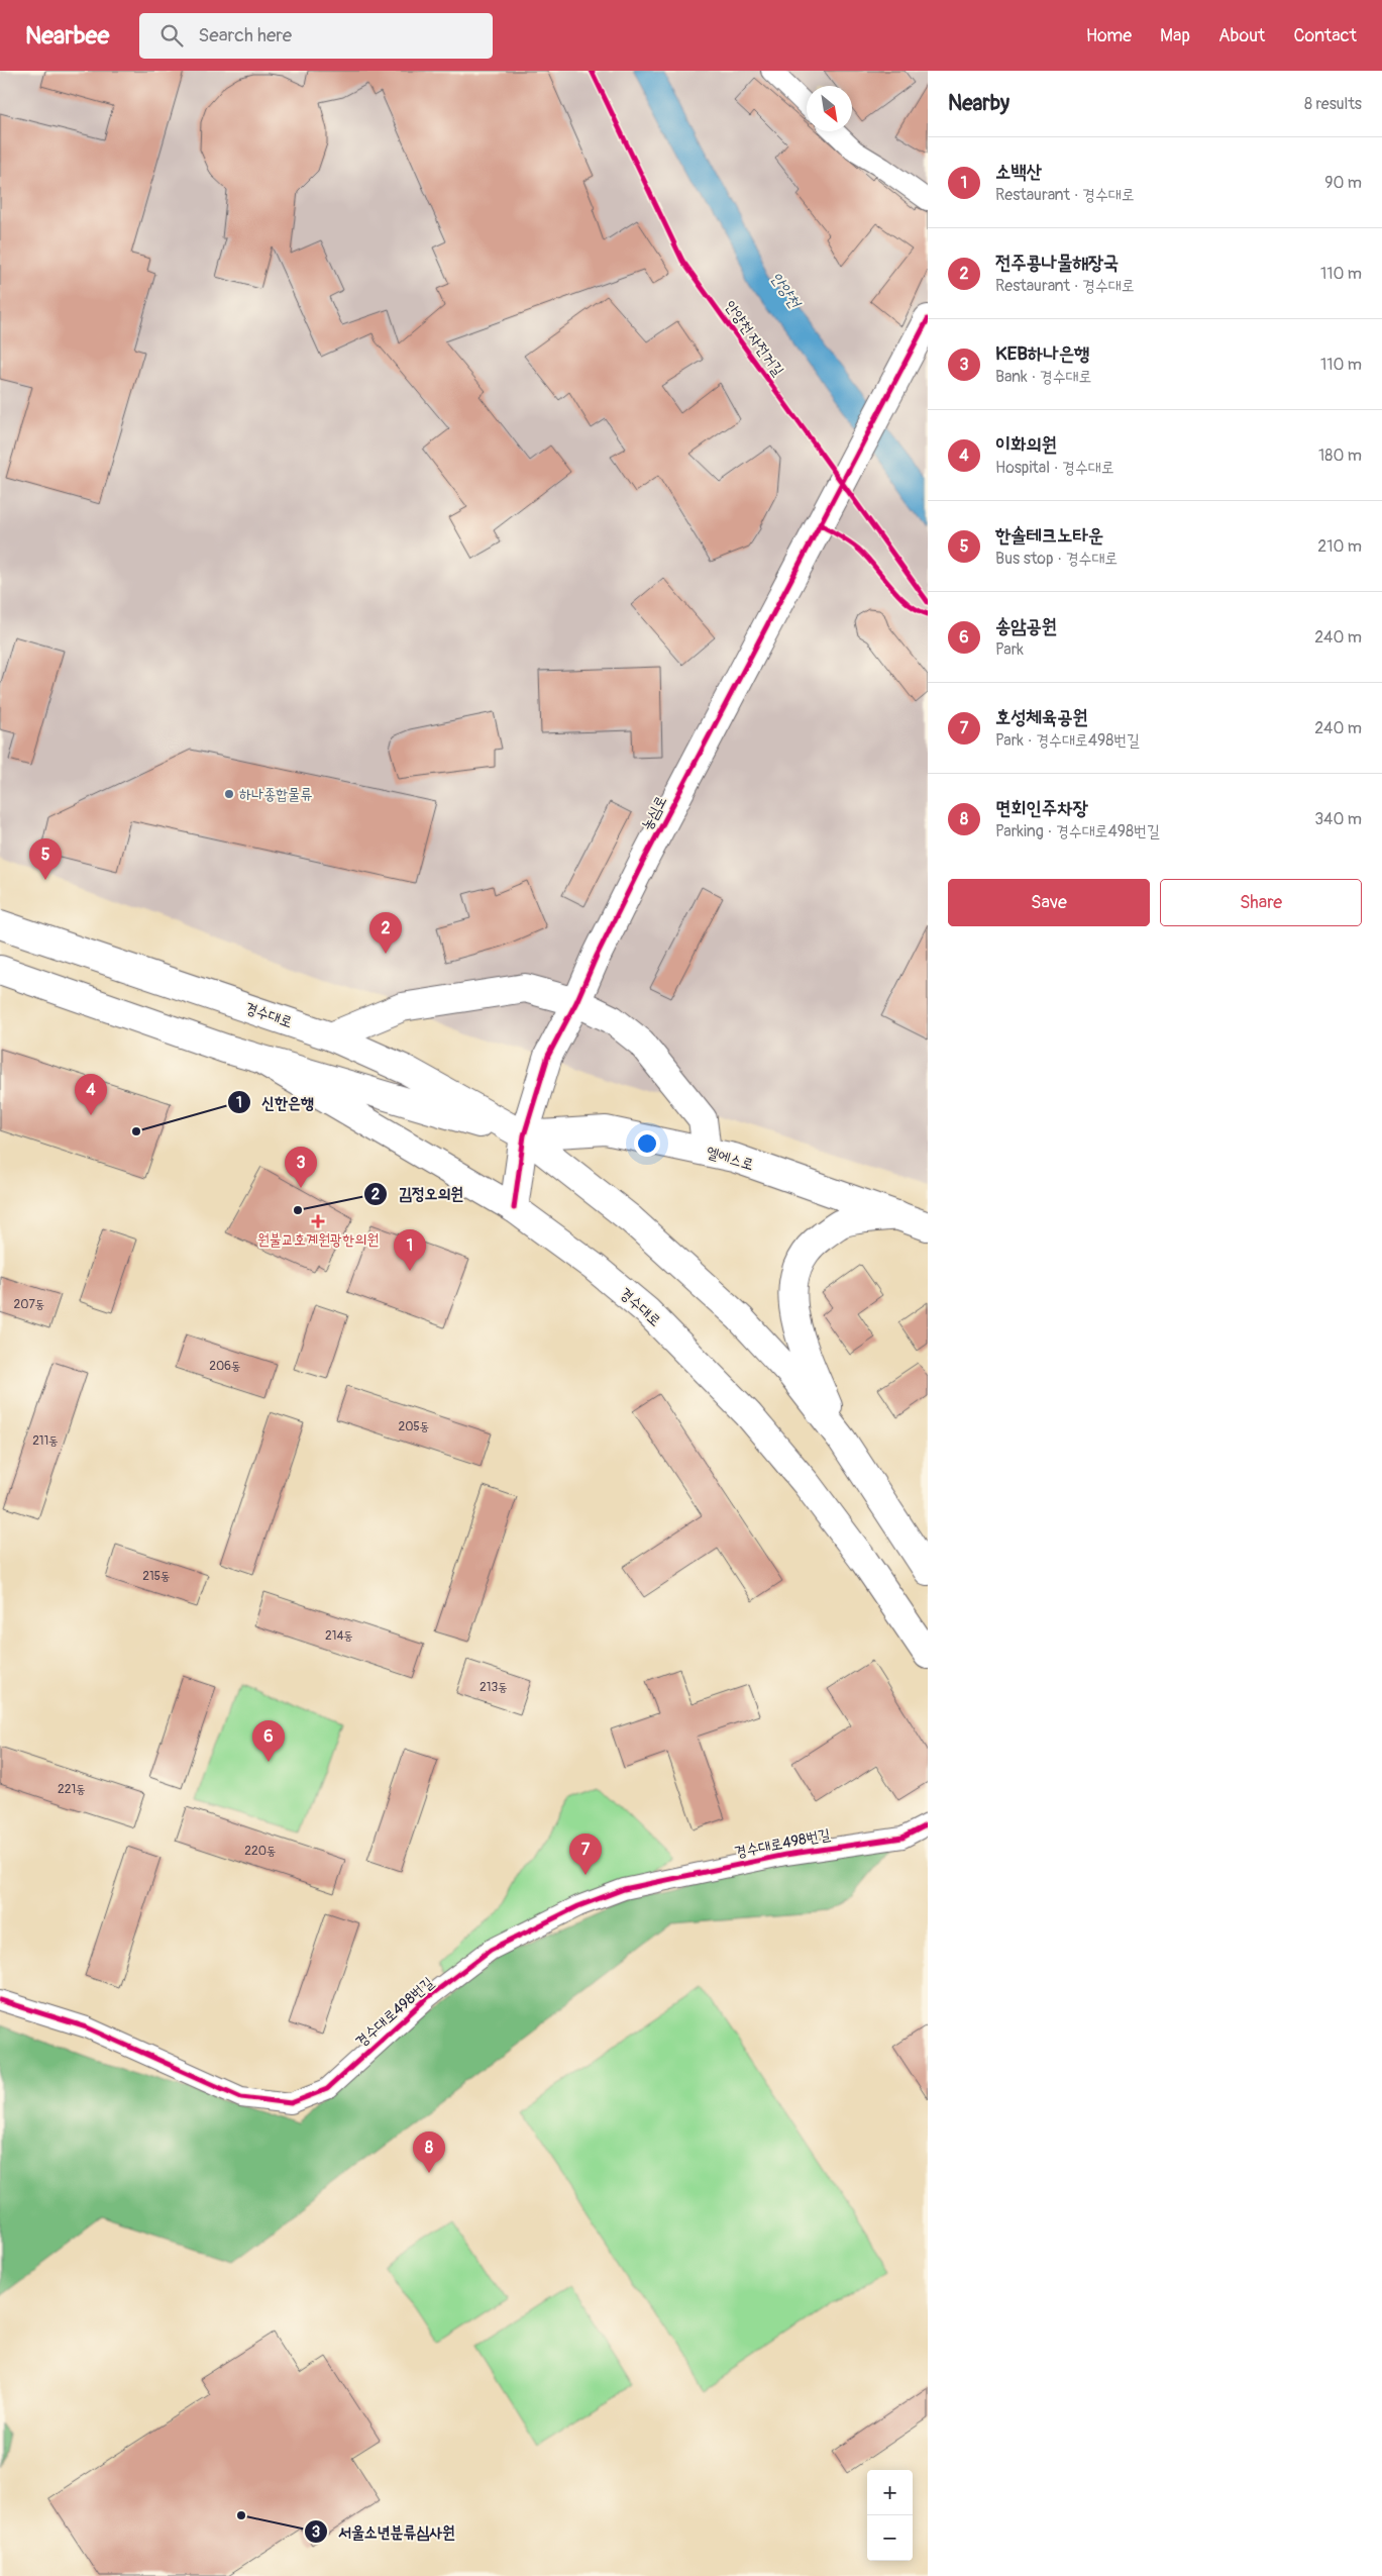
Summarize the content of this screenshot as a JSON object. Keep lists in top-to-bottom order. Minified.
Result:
{"streets":{"main road":["농심로","경수대로","엘에스로"],"street":["경수대로498번길"],"cycle path":["안양천 자전거길"]},"crossings":[["농심로","경수대로"],["농심로","엘에스로"],["경수대로","엘에스로"]],"water":["안양천"],"places":{"other":["하나종합물류","신한은행","김정오의원","서울소년분류심사원"],"health":["원불교호계원광한의원"]},"house_numbers":["207동","206동","205동","211동","215동","214동","213동","221동","220동"],"north":"bottom right","page":{"header":"Nearbee","search":"Search here","nav":["Home","Map","About","Contact"],"heading":["Nearby","8 results"],"list":[{"mark":"1","name":"소백산","note":"Restaurant · 경수대로","value":"90 m"},{"mark":"2","name":"전주콩나물해장국","note":"Restaurant · 경수대로","value":"110 m"},{"mark":"3","name":"KEB하나은행","note":"Bank · 경수대로","value":"110 m"},{"mark":"4","name":"이화의원","note":"Hospital · 경수대로","value":"180 m"},{"mark":"5","name":"한솔테크노타운","note":"Bus stop · 경수대로","value":"210 m"},{"mark":"6","name":"송암공원","note":"Park","value":"240 m"},{"mark":"7","name":"호성체육공원","note":"Park · 경수대로498번길","value":"240 m"},{"mark":"8","name":"면회인주차장","note":"Parking · 경수대로498번길","value":"340 m"}],"pins":["5","2","4","3","1","6","7","8"],"buttons":["Save","Share"],"map_buttons":["+","−"]}}
